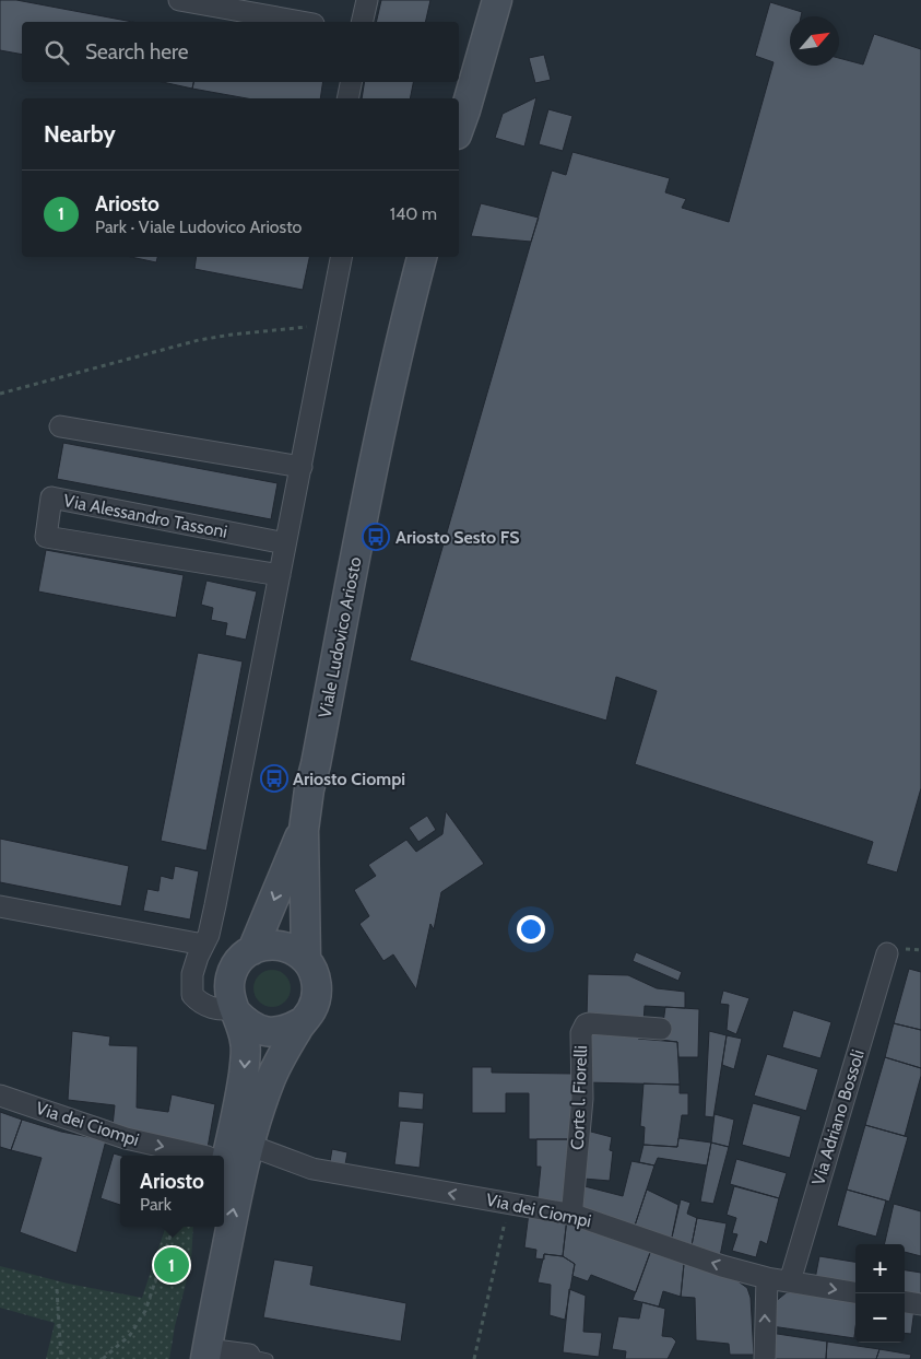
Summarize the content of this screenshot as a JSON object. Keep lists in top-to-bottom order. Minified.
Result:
{"streets":{"street":["Via Alessandro Tassoni","Viale Ludovico Ariosto","Corte l. Fiorelli","Via Adriano Bossoli","Via dei Ciompi"]},"crossings":[["Viale Ludovico Ariosto","Via dei Ciompi"],["Corte l. Fiorelli","Via dei Ciompi"],["Via Adriano Bossoli","Via dei Ciompi"]],"places":{"bus stop":["Ariosto Sesto FS","Ariosto Ciompi"]},"north":"top right","page":{"search":"Search here","heading":"Nearby","list":[{"mark":"1","name":"Ariosto","note":"Park · Viale Ludovico Ariosto","value":"140 m"}],"popup":["Ariosto","Park"],"map_buttons":["+","−"],"pins":"1"}}
